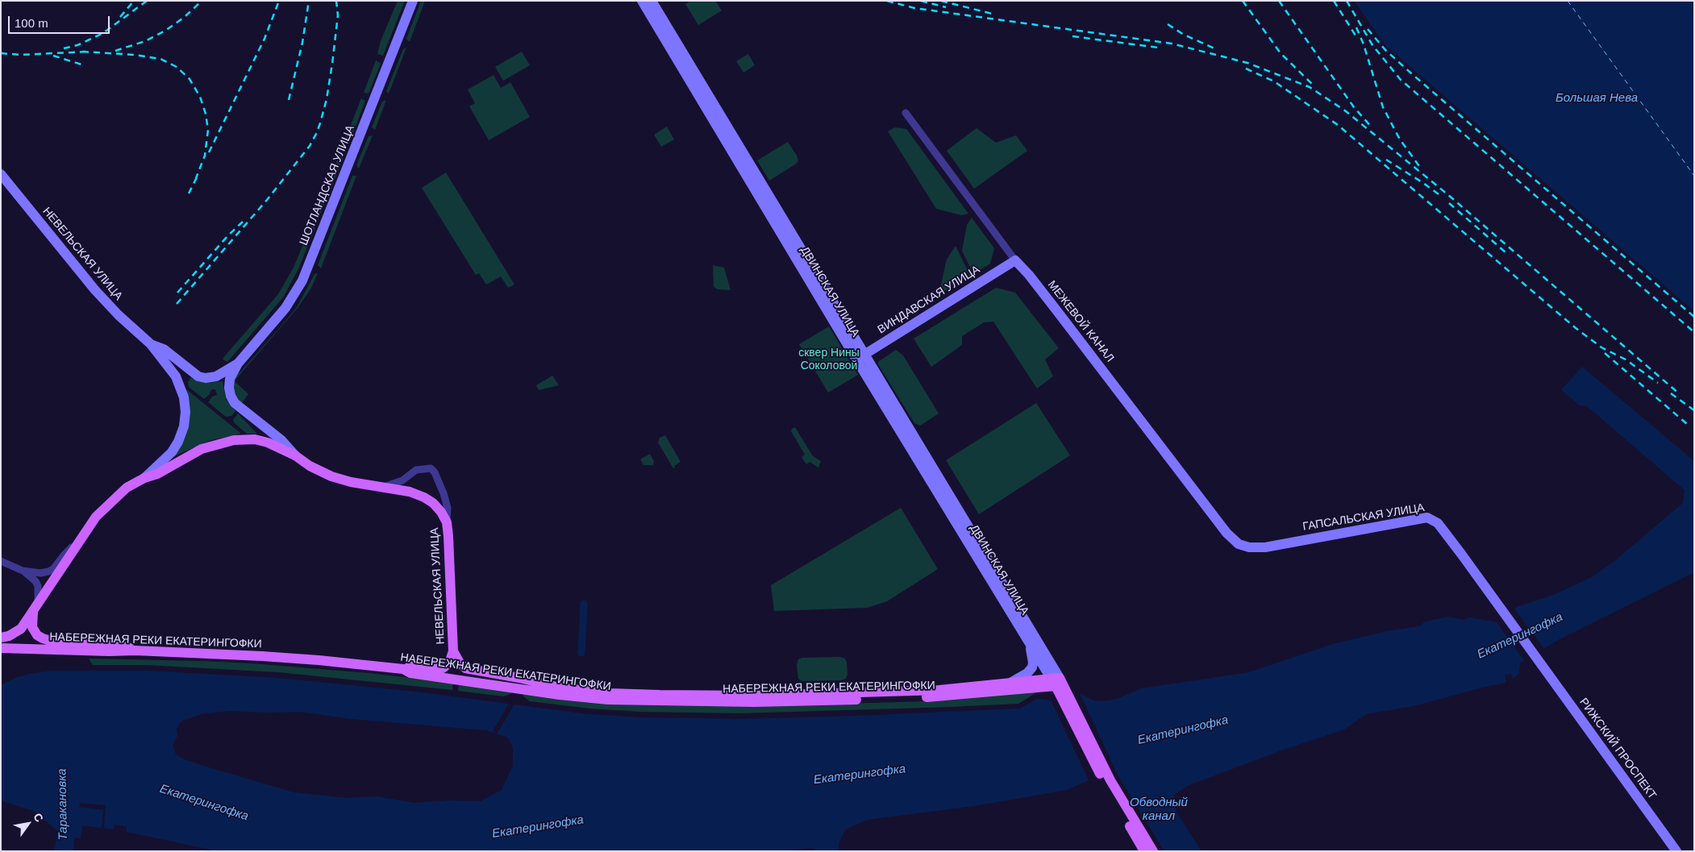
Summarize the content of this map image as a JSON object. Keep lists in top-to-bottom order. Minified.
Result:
{"streets":{"main road":["НЕВЕЛЬСКАЯ УЛИЦА","ДВИНСКАЯ УЛИЦА","НАБЕРЕЖНАЯ РЕКИ ЕКАТЕРИНГОФКИ"],"street":["ШОТЛАНДСКАЯ УЛИЦА","ВИНДАВСКАЯ УЛИЦА","МЕЖЕВОЙ КАНАЛ","ГАПСАЛЬСКАЯ УЛИЦА","РИЖСКИЙ ПРОСПЕКТ"]},"crossings":[["ШОТЛАНДСКАЯ УЛИЦА","НЕВЕЛЬСКАЯ УЛИЦА"],["НЕВЕЛЬСКАЯ УЛИЦА","НАБЕРЕЖНАЯ РЕКИ ЕКАТЕРИНГОФКИ"],["ДВИНСКАЯ УЛИЦА","ВИНДАВСКАЯ УЛИЦА"],["ДВИНСКАЯ УЛИЦА","НАБЕРЕЖНАЯ РЕКИ ЕКАТЕРИНГОФКИ"],["ВИНДАВСКАЯ УЛИЦА","МЕЖЕВОЙ КАНАЛ"],["МЕЖЕВОЙ КАНАЛ","ГАПСАЛЬСКАЯ УЛИЦА"],["ГАПСАЛЬСКАЯ УЛИЦА","РИЖСКИЙ ПРОСПЕКТ"]],"water":["Большая Нева","Екатерингофка","Обводный канал","Таракановка"],"parks":["сквер Нины Соколовой"],"scale_bar":"100 m","north":"top right"}
